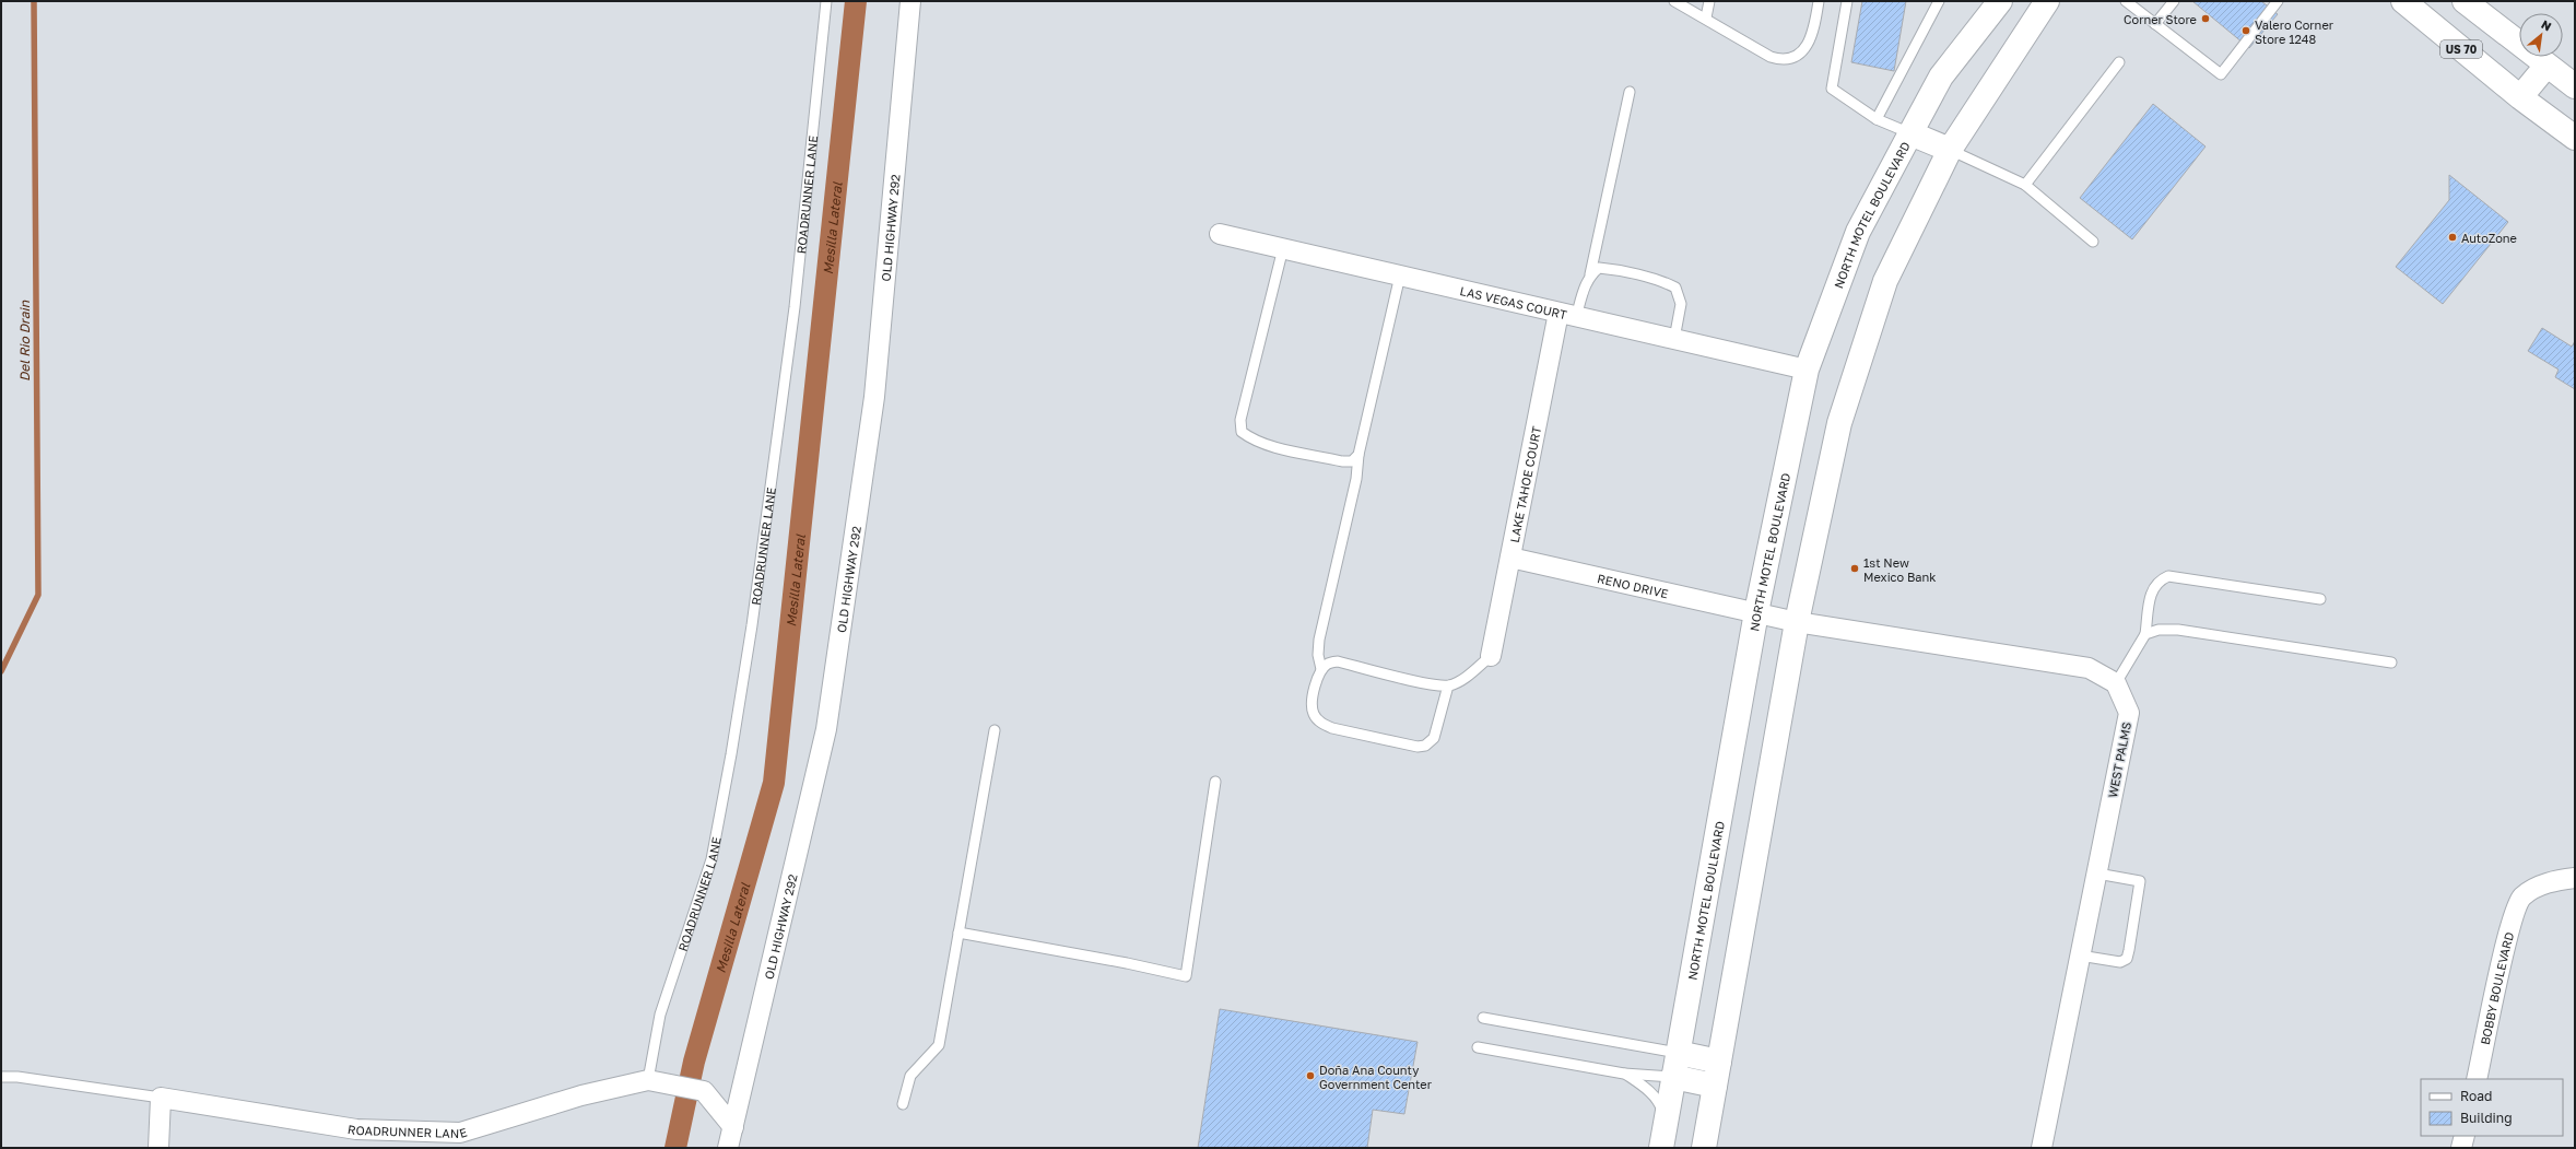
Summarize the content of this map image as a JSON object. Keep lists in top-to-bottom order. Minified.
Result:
{"streets":{"main road":["US 70","NORTH MOTEL BOULEVARD"],"street":["ROADRUNNER LANE","OLD HIGHWAY 292","LAS VEGAS COURT","LAKE TAHOE COURT","RENO DRIVE","WEST PALMS","BOBBY BOULEVARD"]},"crossings":[["ROADRUNNER LANE","OLD HIGHWAY 292"],["NORTH MOTEL BOULEVARD","LAS VEGAS COURT"],["NORTH MOTEL BOULEVARD","RENO DRIVE"],["LAS VEGAS COURT","LAKE TAHOE COURT"],["LAKE TAHOE COURT","RENO DRIVE"]],"water":["Mesilla Lateral","Del Rio Drain"],"places":["Corner Store","Valero Corner Store 1248","AutoZone","1st New Mexico Bank","Doña Ana County Government Center"],"legend":["Road","Building"],"north":"top right"}
